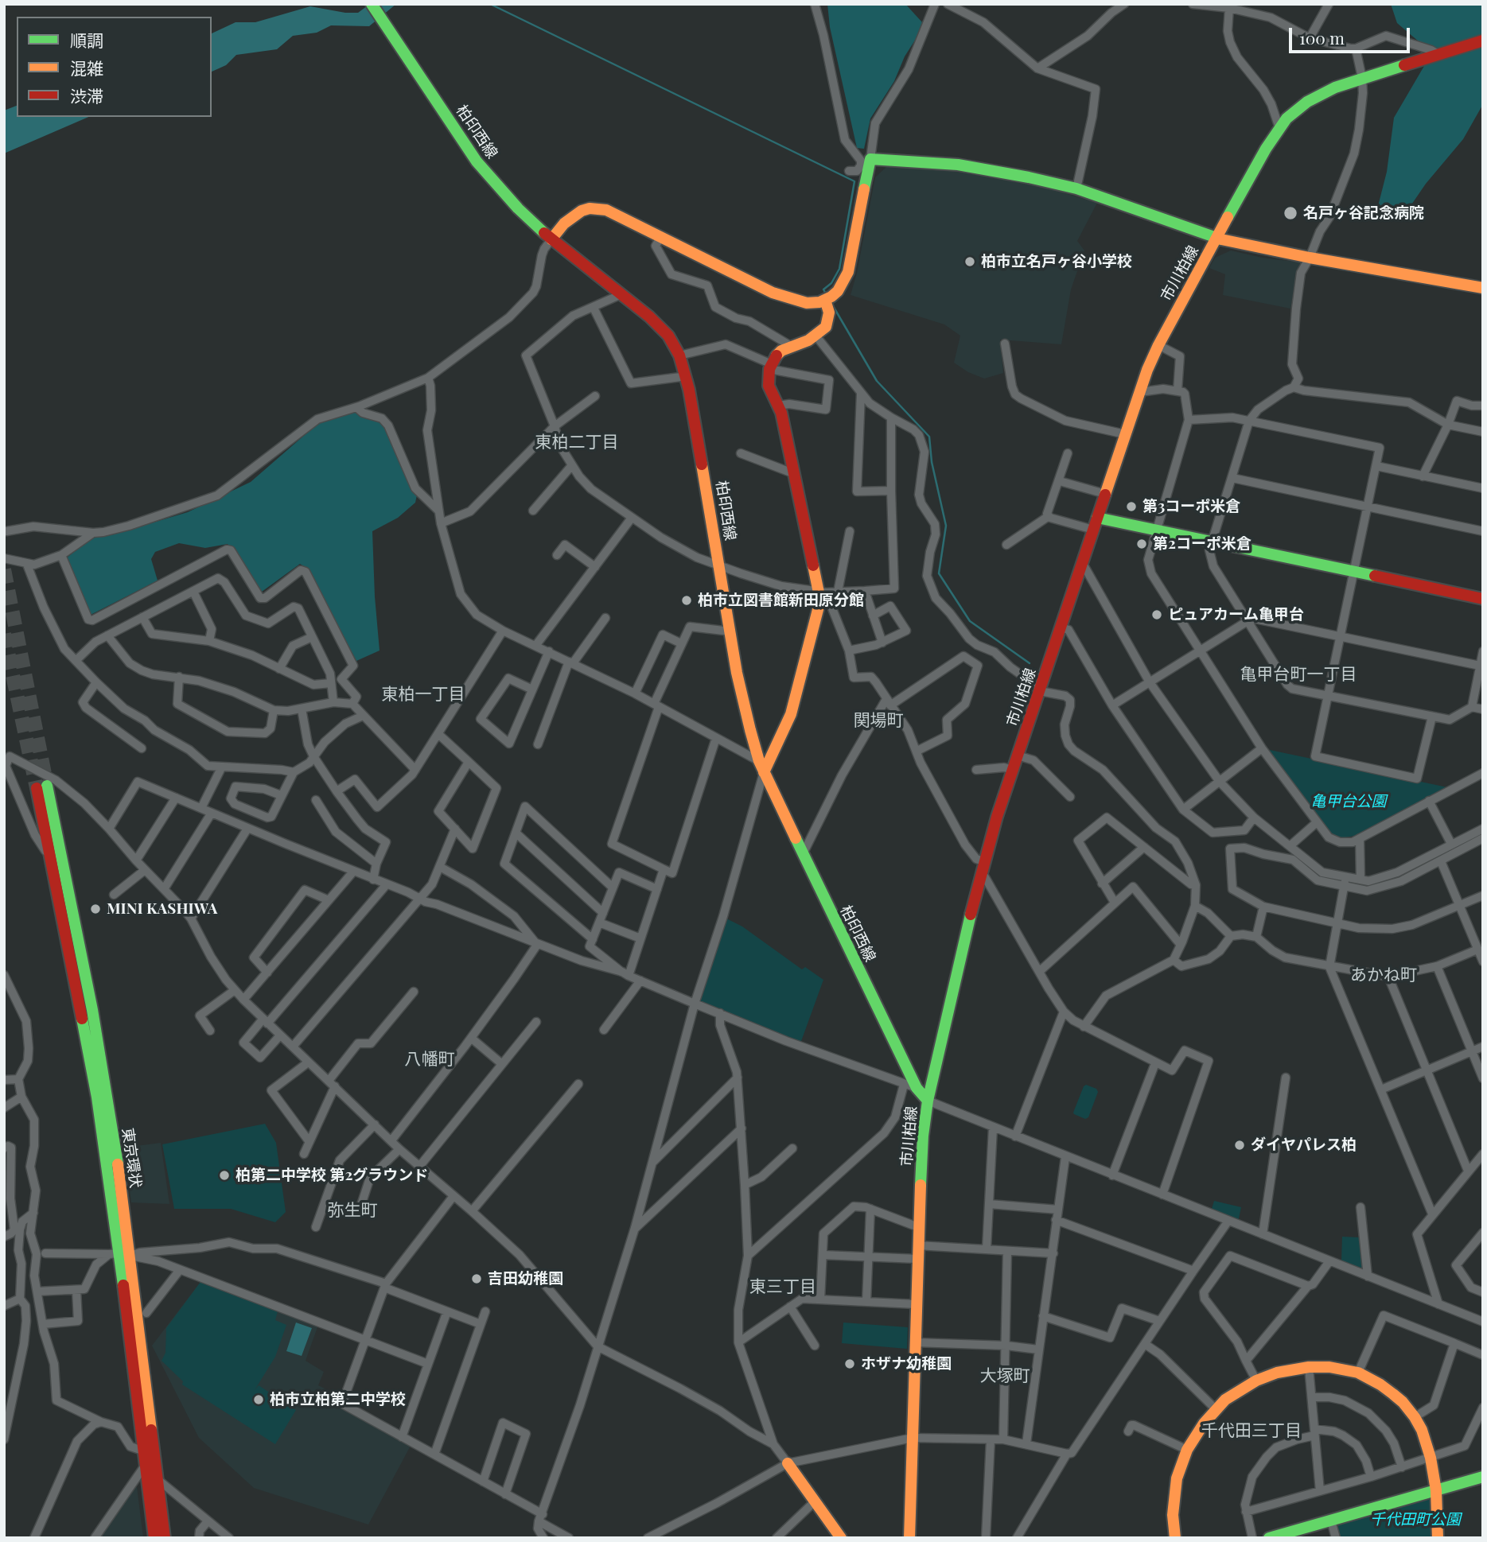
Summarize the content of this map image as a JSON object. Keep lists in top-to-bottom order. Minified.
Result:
{"streets":{"main road":["柏印西線","市川柏線","東京環状"]},"crossings":[["柏印西線","市川柏線"]],"districts":["東柏二丁目","亀甲台町一丁目","東柏一丁目","関場町","あかね町","八幡町","弥生町","東三丁目","大塚町","千代田三丁目"],"parks":["亀甲台公園","千代田町公園"],"places":["名戸ヶ谷記念病院","柏市立名戸ヶ谷小学校","第3コーポ米倉","第2コーポ米倉","柏市立図書館新田原分館","ピュアカーム亀甲台","MINI KASHIWA","ダイヤパレス柏","柏第二中学校 第2グラウンド","吉田幼稚園","ホザナ幼稚園","柏市立柏第二中学校"],"legend":["順調","混雑","渋滞"],"scale_bar":"100 m"}
